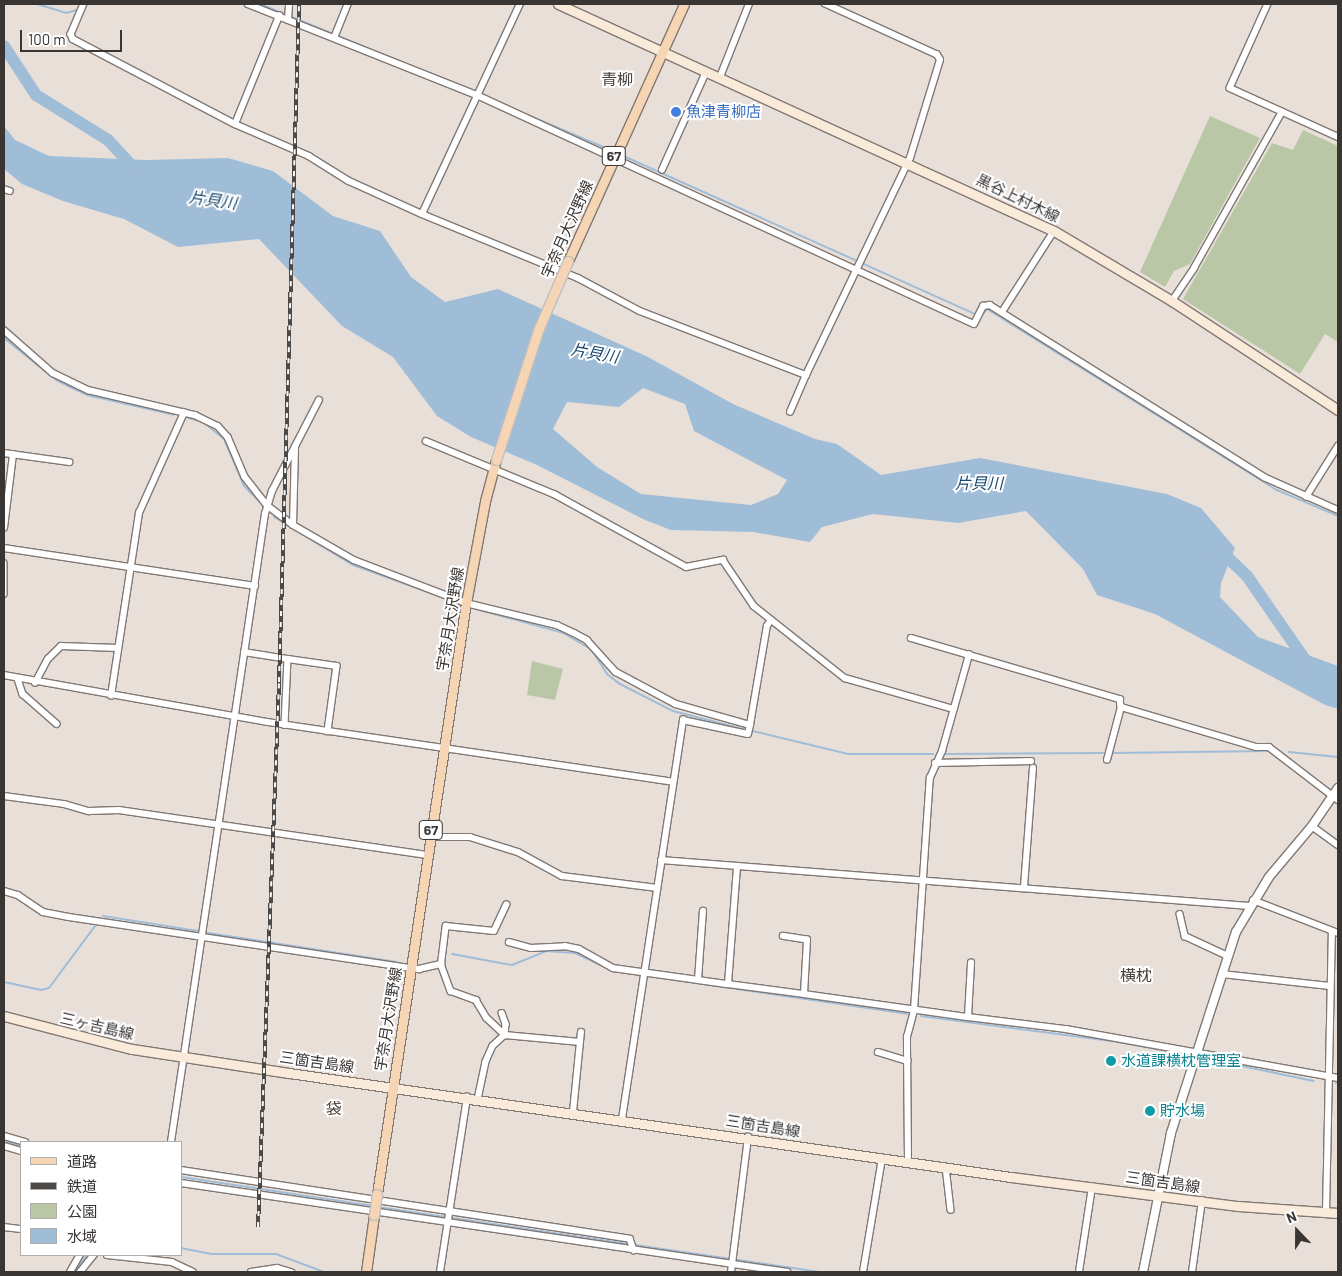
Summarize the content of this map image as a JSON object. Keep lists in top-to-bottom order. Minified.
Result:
{"streets":{"main road":["67","黒谷上村木線","宇奈月大沢野線","三ヶ吉島線","三箇吉島線"]},"crossings":[["黒谷上村木線","宇奈月大沢野線"],["宇奈月大沢野線","三箇吉島線"],["三ヶ吉島線","三箇吉島線"]],"districts":["青柳","横枕","袋"],"water":["片貝川"],"places":["魚津青柳店","水道課横枕管理室","貯水場"],"legend":["道路","鉄道","公園","水域"],"scale_bar":"100 m","north":"top"}
